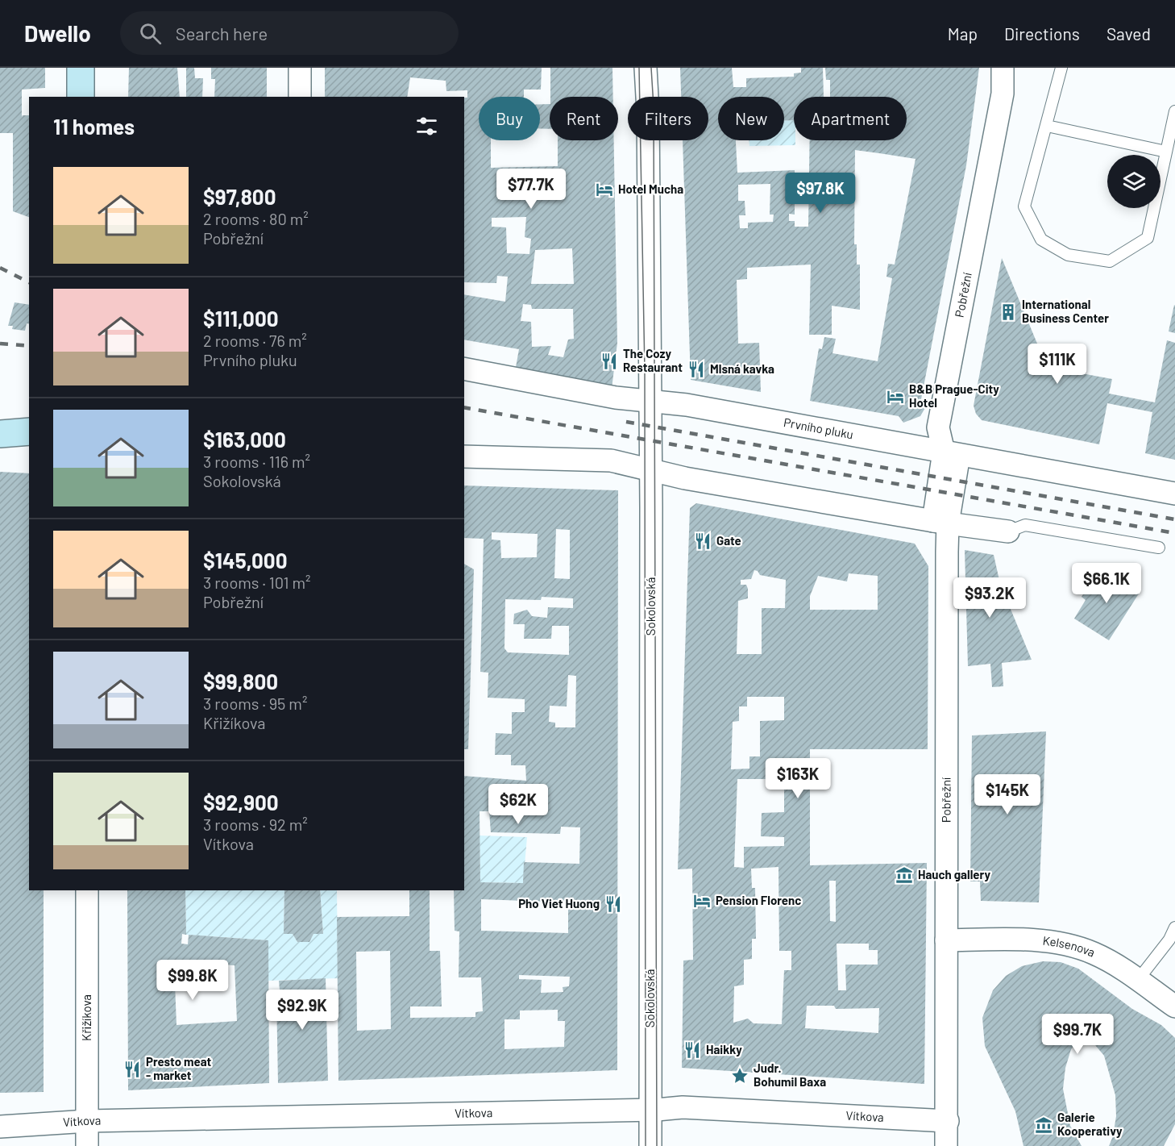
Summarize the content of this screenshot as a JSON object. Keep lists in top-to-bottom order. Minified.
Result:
{"streets":{"street":["Pobřežní","Prvního pluku","Sokolovská","Kelsenova","Křižíkova","Vítkova"]},"crossings":[["Pobřežní","Prvního pluku"],["Pobřežní","Kelsenova"],["Pobřežní","Vítkova"],["Prvního pluku","Sokolovská"],["Sokolovská","Vítkova"],["Křižíkova","Vítkova"]],"places":{"hotel":["Hotel Mucha","B&B Prague-City Hotel","Pension Florenc"],"building":["International Business Center"],"restaurant":["The Cozy Restaurant","Mlsná kavka","Gate","Pho Viet Huong","Haikky","Presto meat - market"],"museum":["Hauch gallery","Galerie Kooperativy"],"place":["Judr. Bohumil Baxa"]},"page":{"header":"Dwello","search":"Search here","nav":["Map","Directions","Saved"],"chip":["Buy","Rent","Filters","New","Apartment"],"heading":"11 homes","list":[{"name":"$97,800","note":"2 rooms · 80 m² · Pobřežní"},{"name":"$111,000","note":"2 rooms · 76 m² · Prvního pluku"},{"name":"$163,000","note":"3 rooms · 116 m² · Sokolovská"},{"name":"$145,000","note":"3 rooms · 101 m² · Pobřežní"},{"name":"$99,800","note":"3 rooms · 95 m² · Křižíkova"},{"name":"$92,900","note":"3 rooms · 92 m² · Vítkova"}],"price":["$77.7K","$97.8K","$111K","$66.1K","$93.2K","$163K","$145K","$62K","$99.8K","$92.9K","$99.7K"]}}
